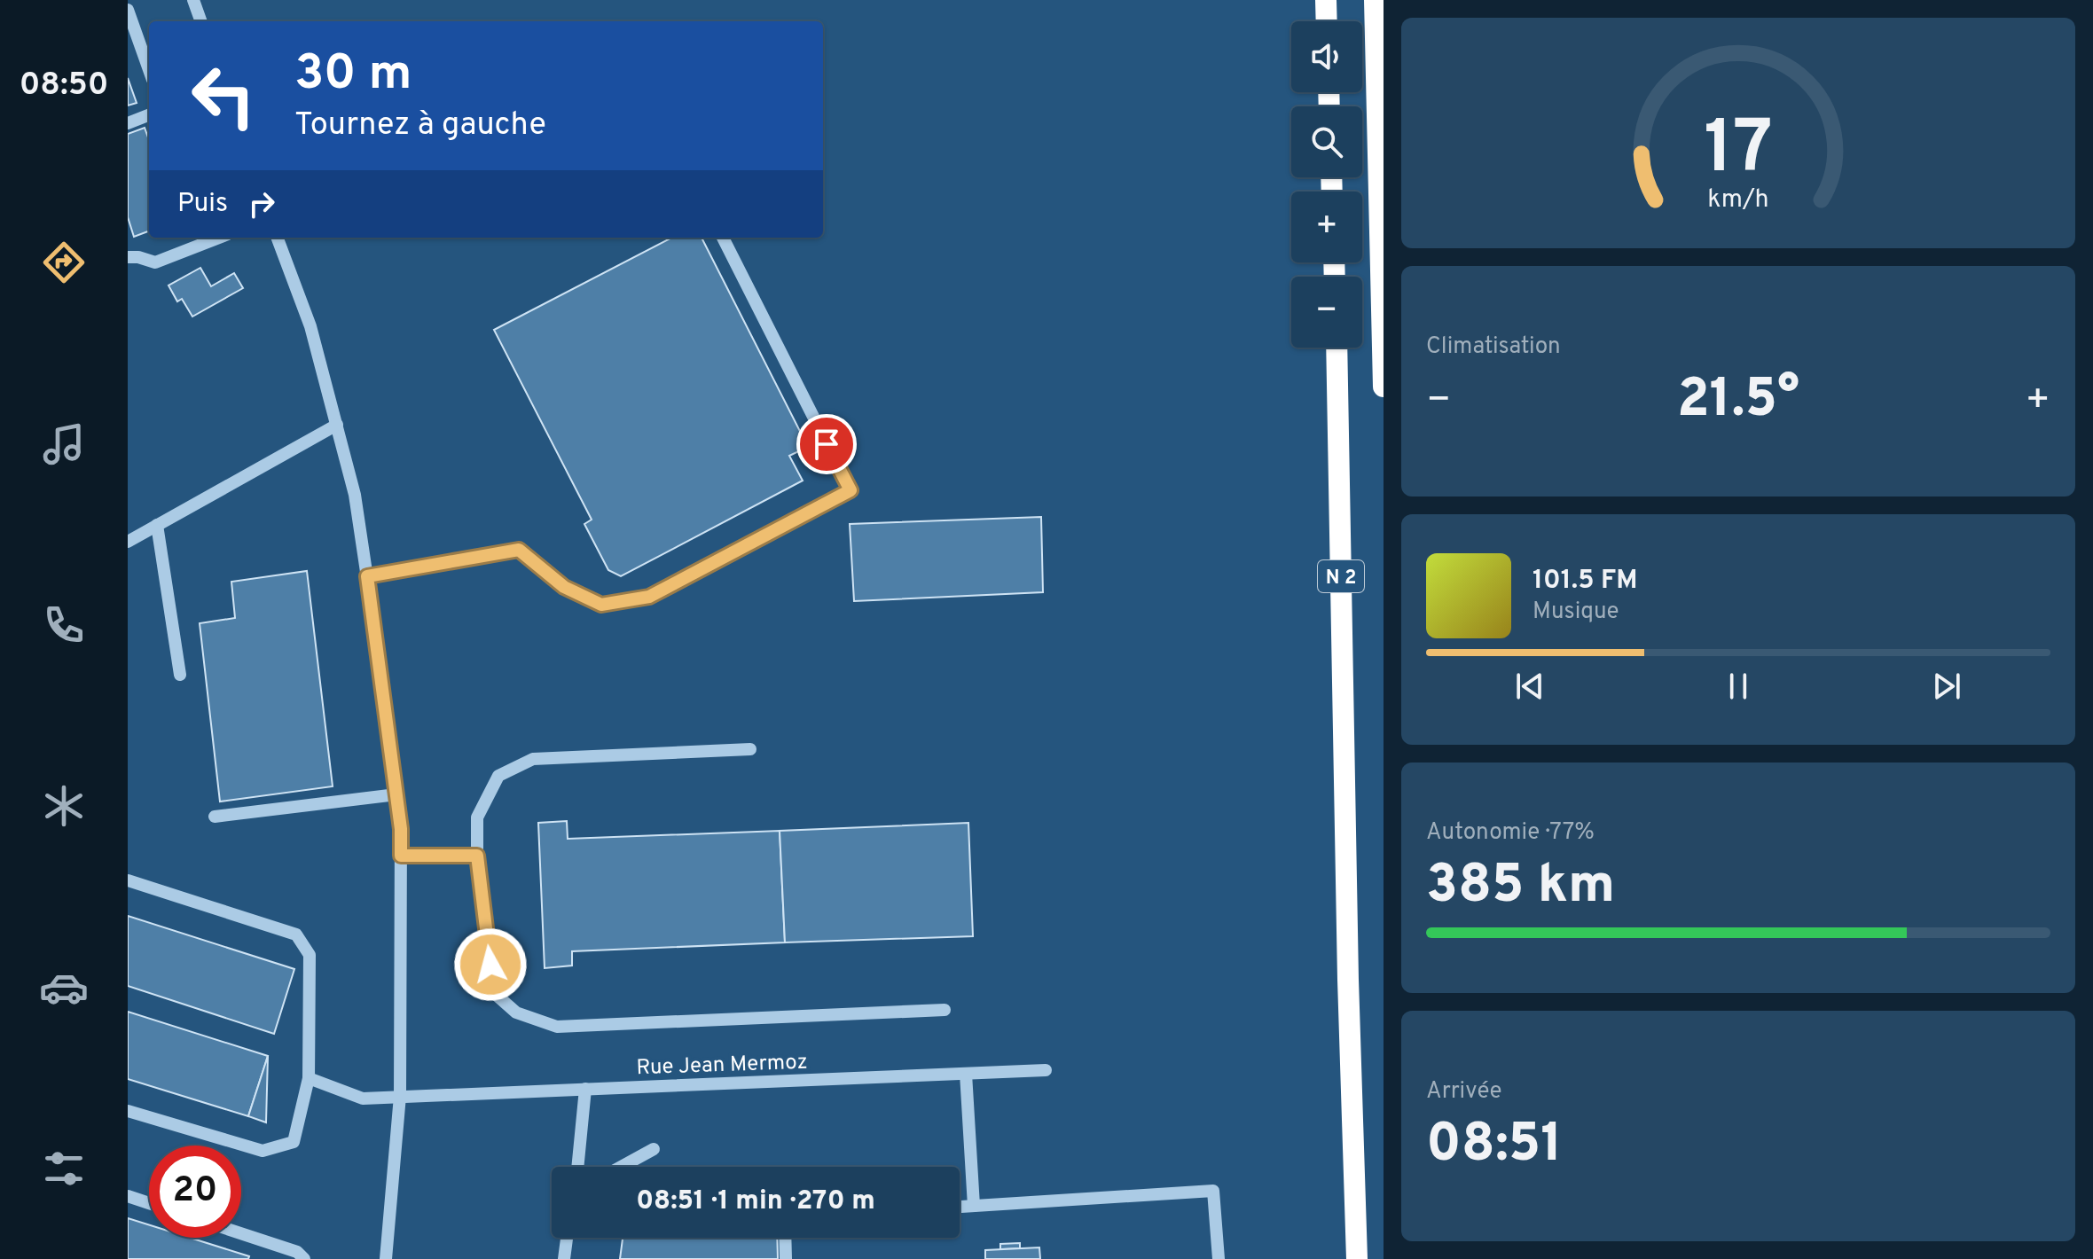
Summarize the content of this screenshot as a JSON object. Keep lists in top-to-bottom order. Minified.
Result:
{"streets":{"highway":["N 2"],"street":["Rue Jean Mermoz"]},"page":{"tabs":"08:50","map_buttons":["+","−"],"turn":["30 m","Tournez à gauche"],"then":"Puis","tile":["Climatisation",["Autonomie · 77%","385 km"],["Arrivée","08:51"]],"heat":["−","21.5°","+"],"song":["101.5 FM","Musique"],"limit":"20","trip":"08:51 · 1 min · 270 m","gauge":["17","km/h"]}}
